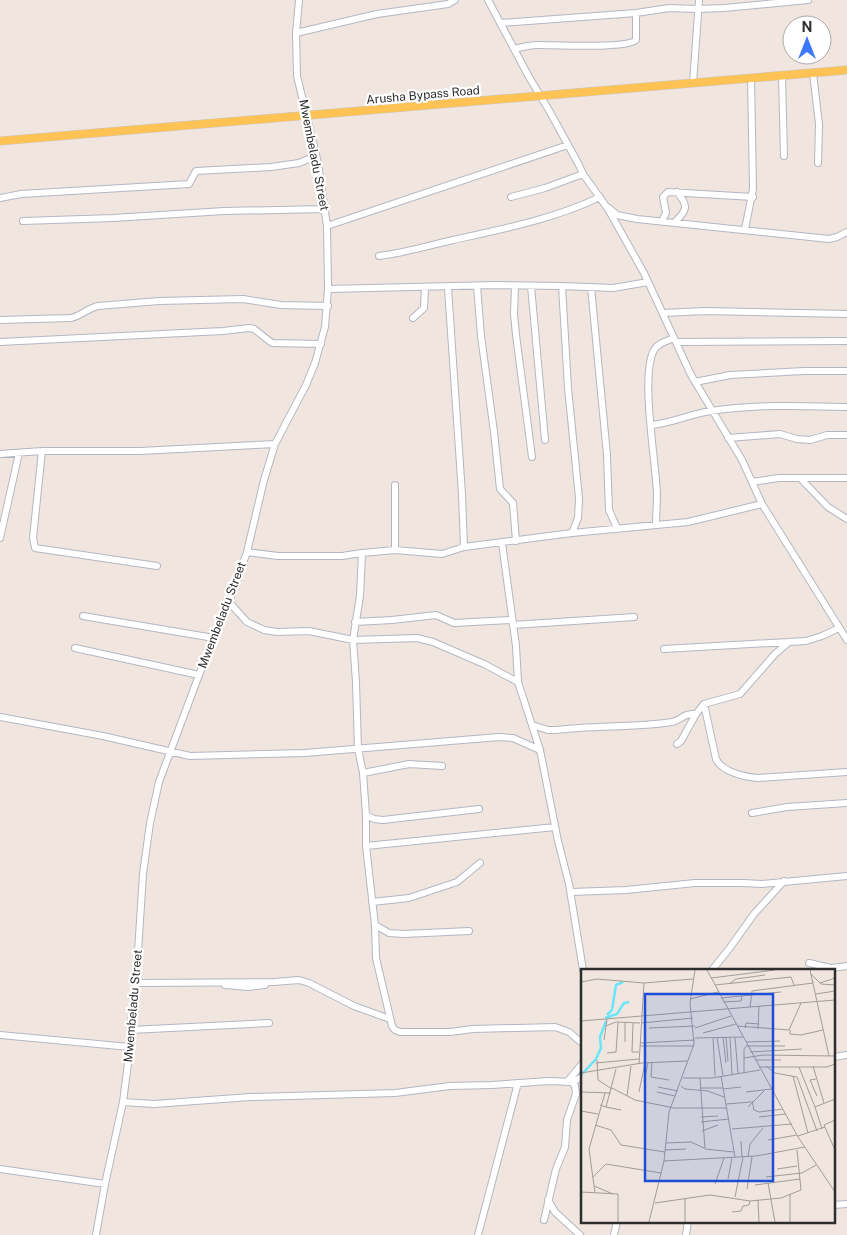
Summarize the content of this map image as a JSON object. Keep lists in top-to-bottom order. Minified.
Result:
{"streets":{"main road":["Arusha Bypass Road"],"street":["Mwembeladu Street"]},"crossings":[["Arusha Bypass Road","Mwembeladu Street"]],"north":"top"}
